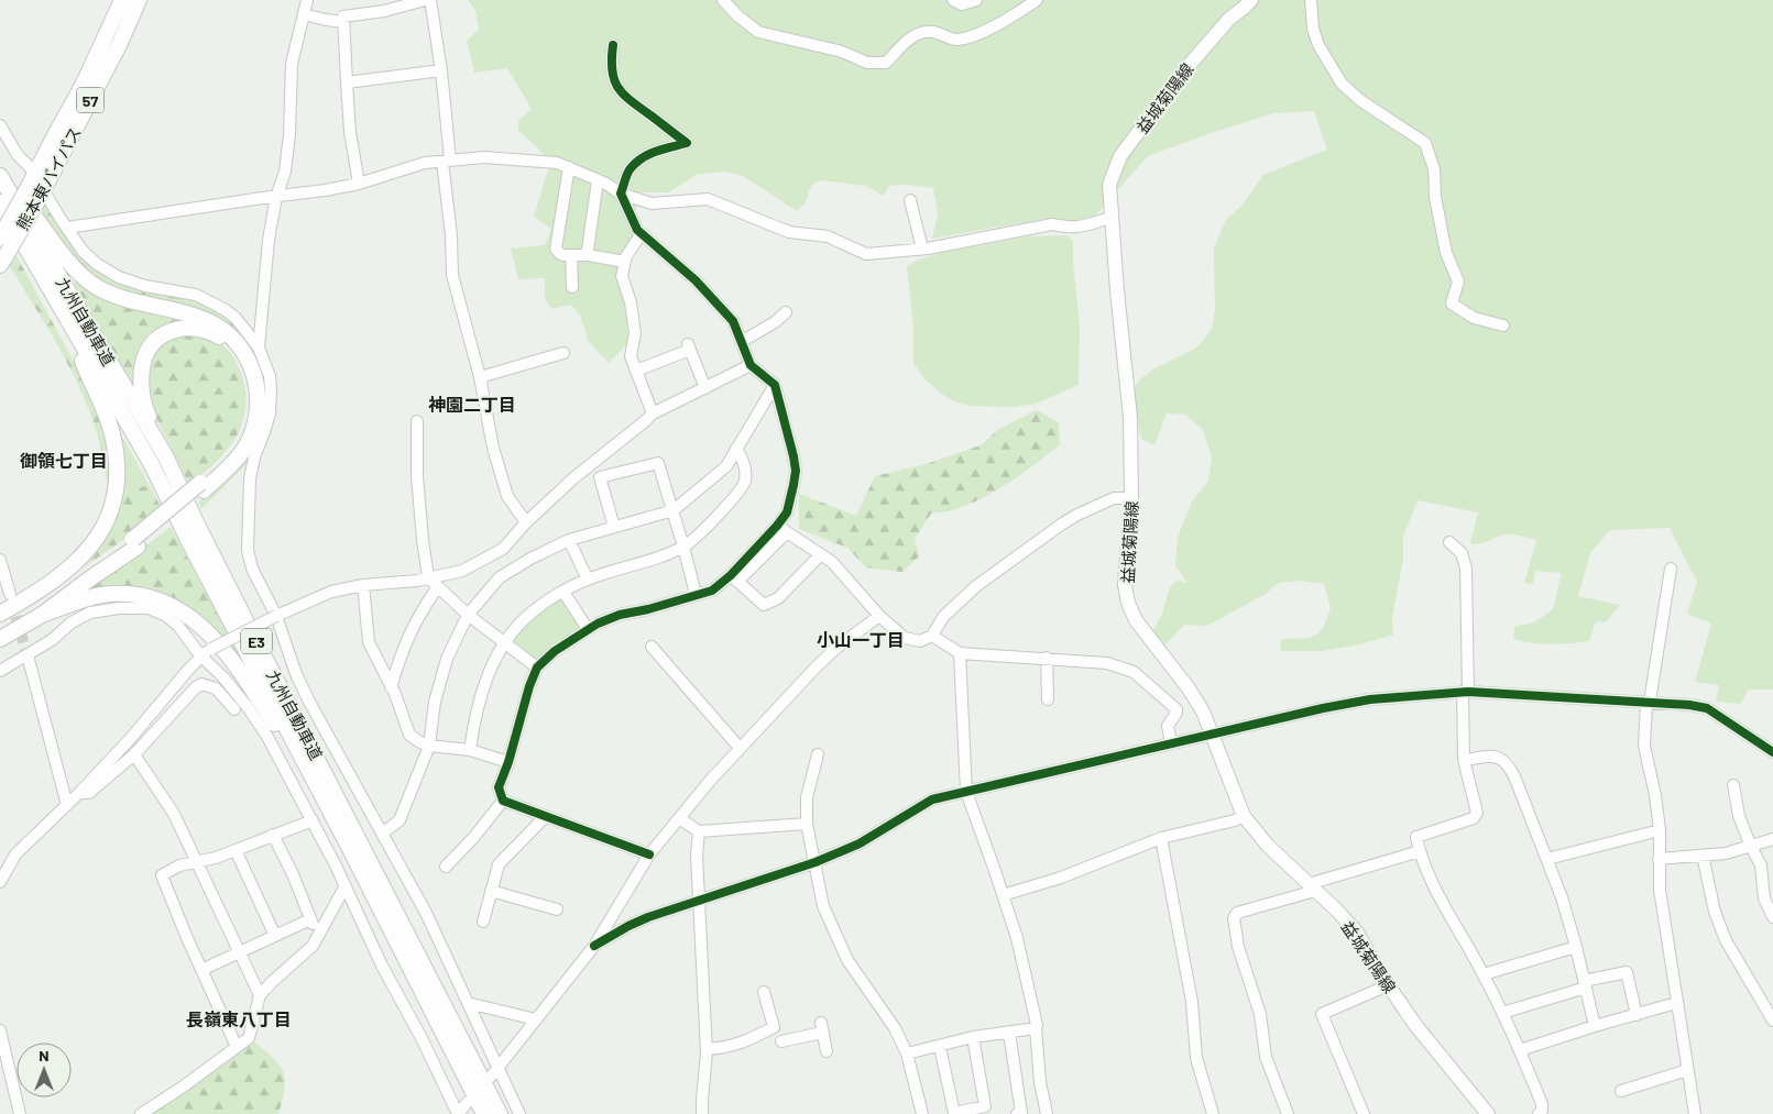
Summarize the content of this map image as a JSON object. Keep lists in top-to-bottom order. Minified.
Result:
{"streets":{"highway":["57","熊本東バイパス","九州自動車道","E3"],"main road":["益城菊陽線"]},"districts":["神園二丁目","御領七丁目","小山一丁目","長嶺東八丁目"],"north":"top"}
